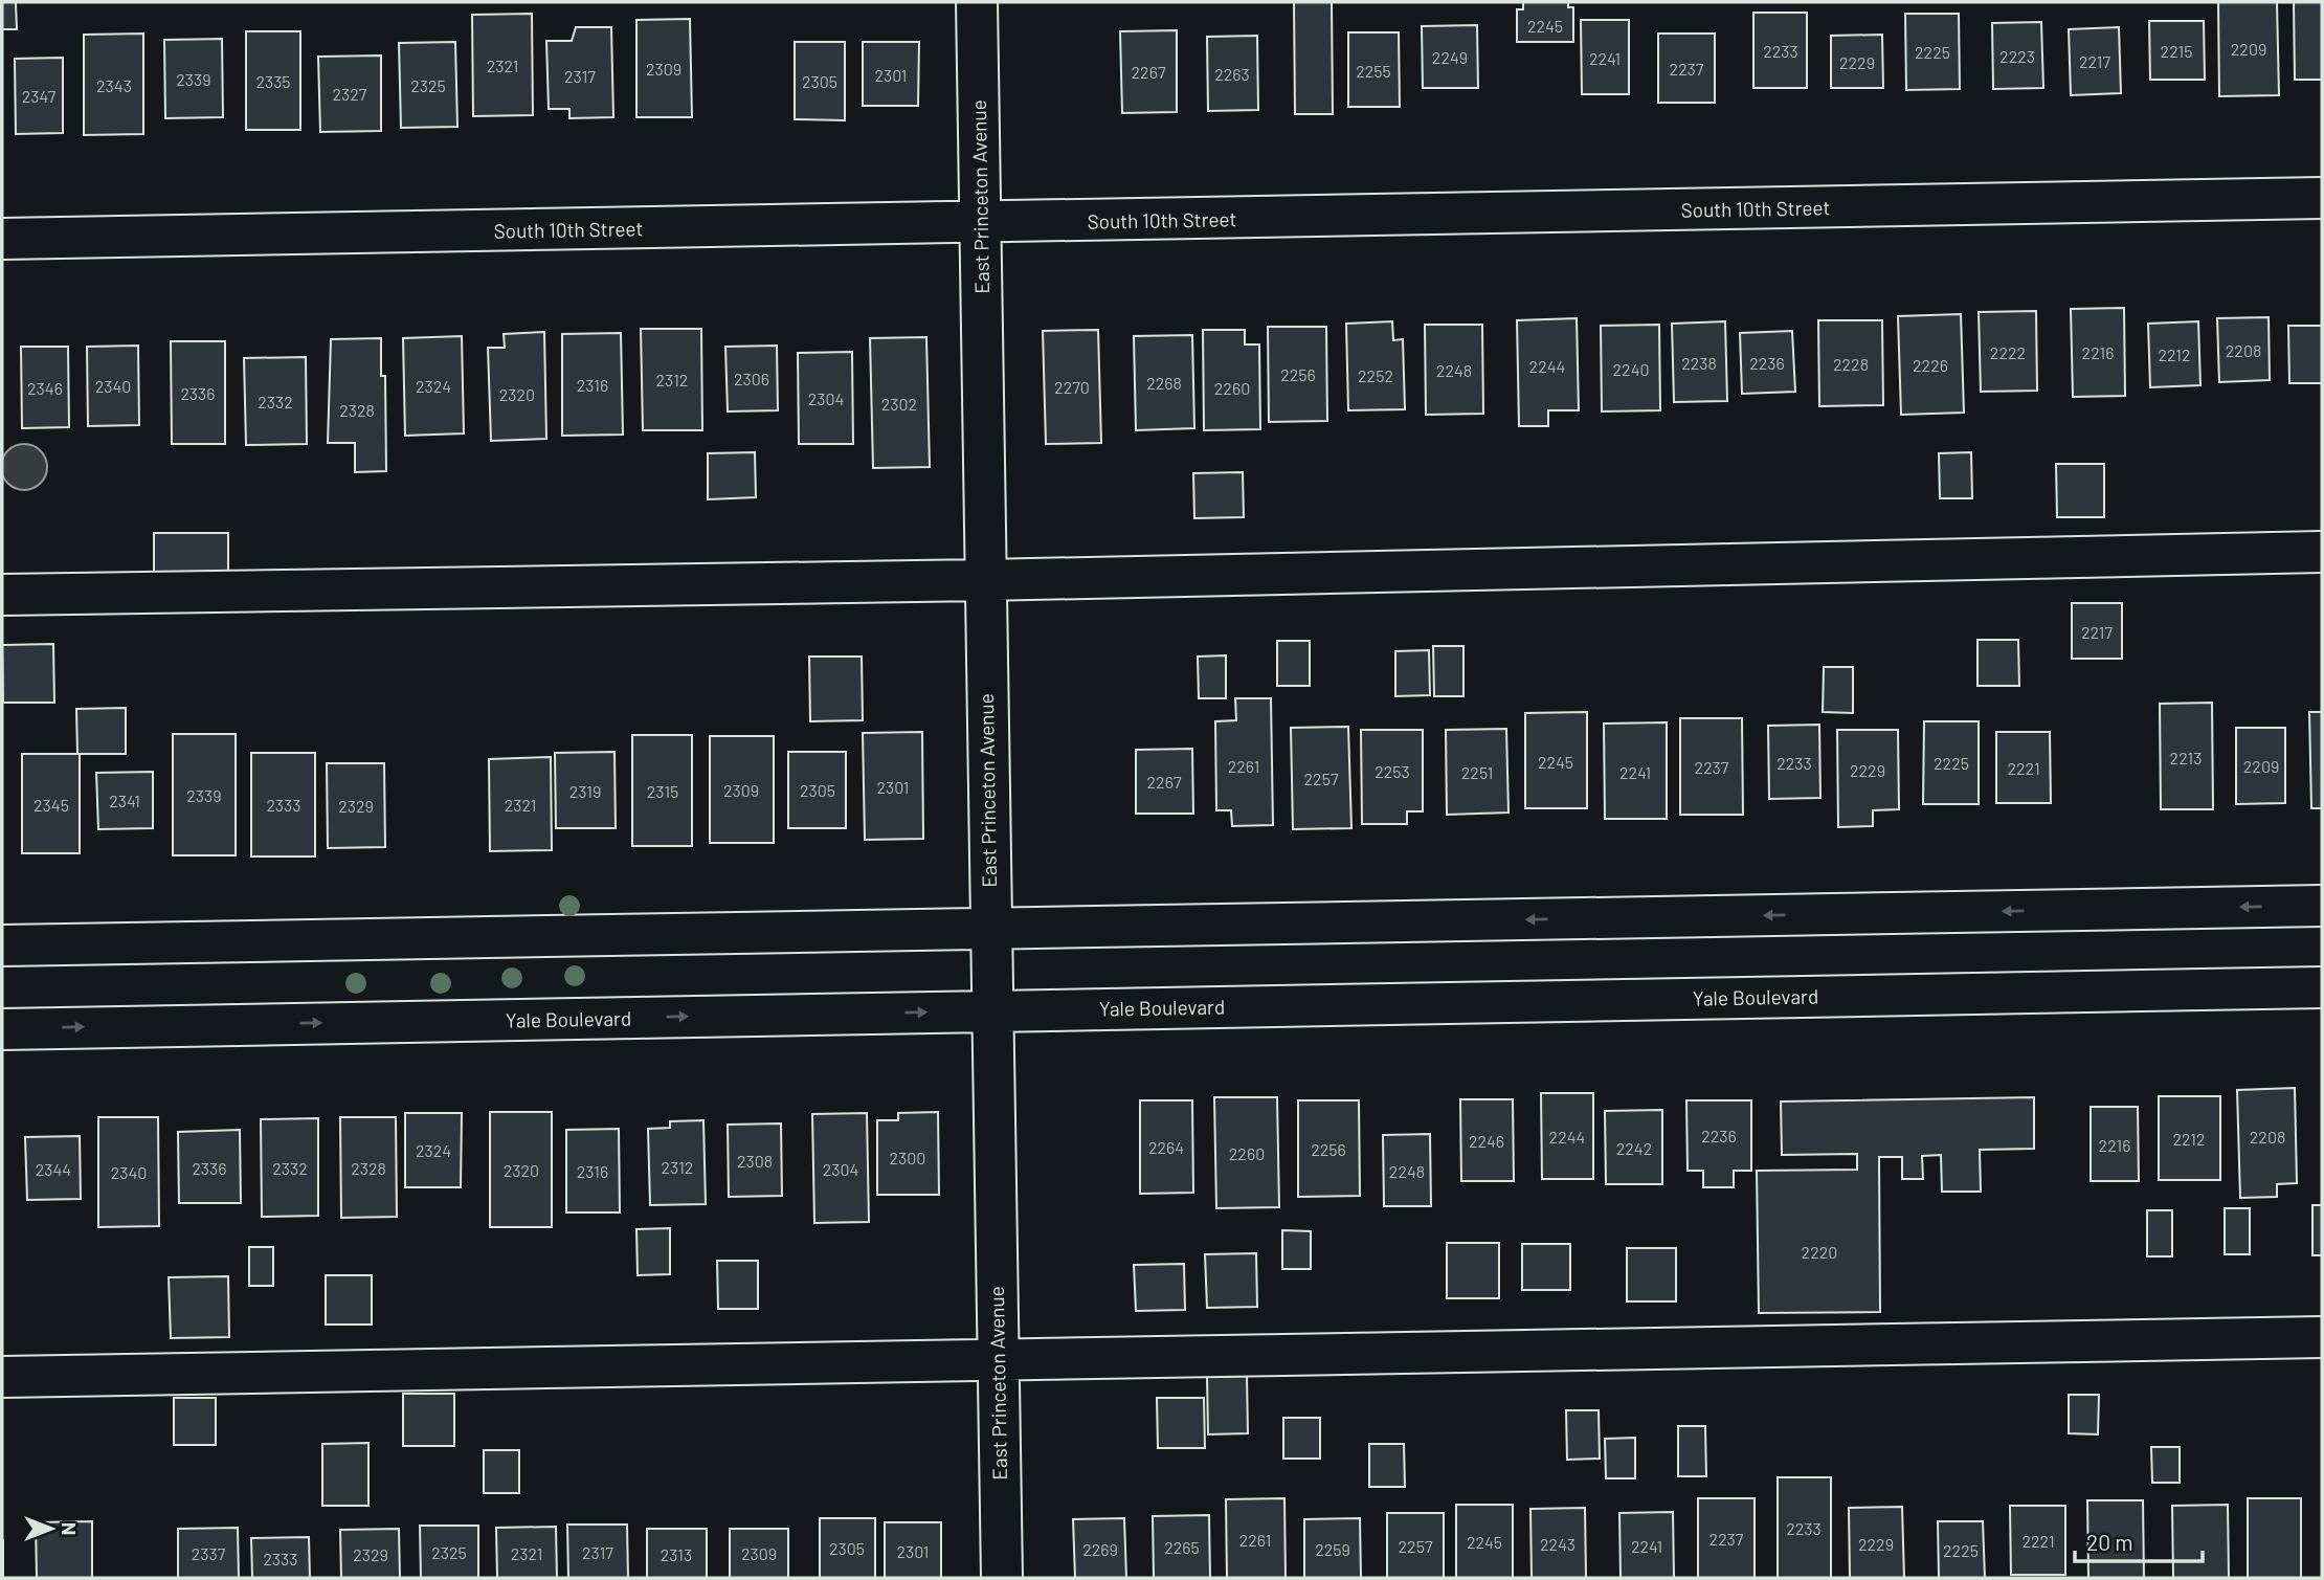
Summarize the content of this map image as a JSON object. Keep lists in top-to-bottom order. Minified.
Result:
{"streets":{"street":["East Princeton Avenue","South 10th Street","Yale Boulevard"]},"crossings":[["East Princeton Avenue","South 10th Street"],["East Princeton Avenue","Yale Boulevard"]],"house_numbers":["2245","2209","2233","2215","2225","2223","2249","2241","2217","2229","2321","2309","2237","2255","2267","2263","2301","2317","2339","2335","2305","2343","2325","2327","2347","2208","2222","2216","2212","2238","2236","2228","2226","2244","2240","2248","2256","2252","2306","2312","2268","2316","2340","2324","2270","2346","2260","2336","2320","2304","2332","2302","2328","2217","2213","2245","2233","2225","2261","2209","2237","2221","2229","2253","2251","2241","2257","2267","2301","2309","2305","2319","2315","2339","2341","2345","2333","2321","2329","2236","2244","2208","2212","2246","2216","2264","2242","2256","2324","2260","2300","2308","2312","2336","2332","2328","2344","2304","2320","2316","2248","2340","2220","2233","2237","2261","2221","2245","2243","2229","2257","2241","2265","2305","2269","2259","2225","2301","2325","2317","2337","2321","2309","2329","2313","2333"],"scale_bar":"20 m","north":"right"}
